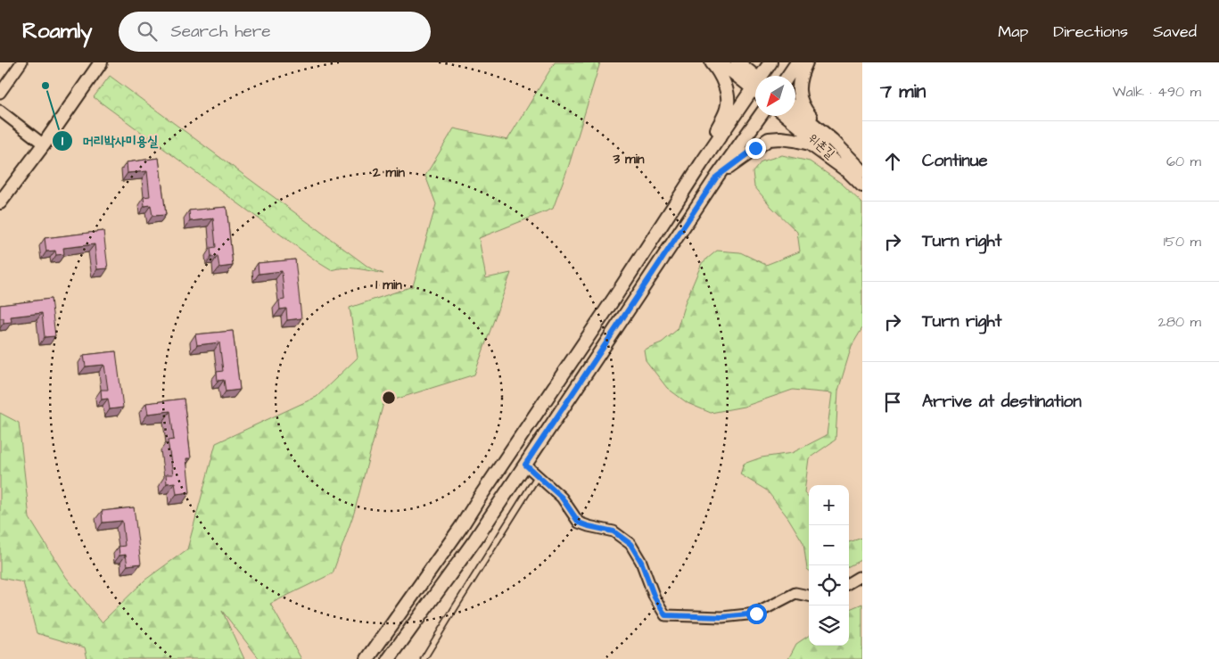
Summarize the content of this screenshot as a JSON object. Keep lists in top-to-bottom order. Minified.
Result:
{"streets":{"street":["위촌길"]},"places":["머리박사미용실"],"north":"bottom left","page":{"header":"Roamly","search":"Search here","nav":["Map","Directions","Saved"],"heading":["7 min","Walk · 490 m"],"list":[["Continue","60 m"],["Turn right","150 m"],["Turn right","280 m"],"Arrive at destination"],"map_buttons":["+","−"]},"rings":["3 min","2 min","1 min"]}
